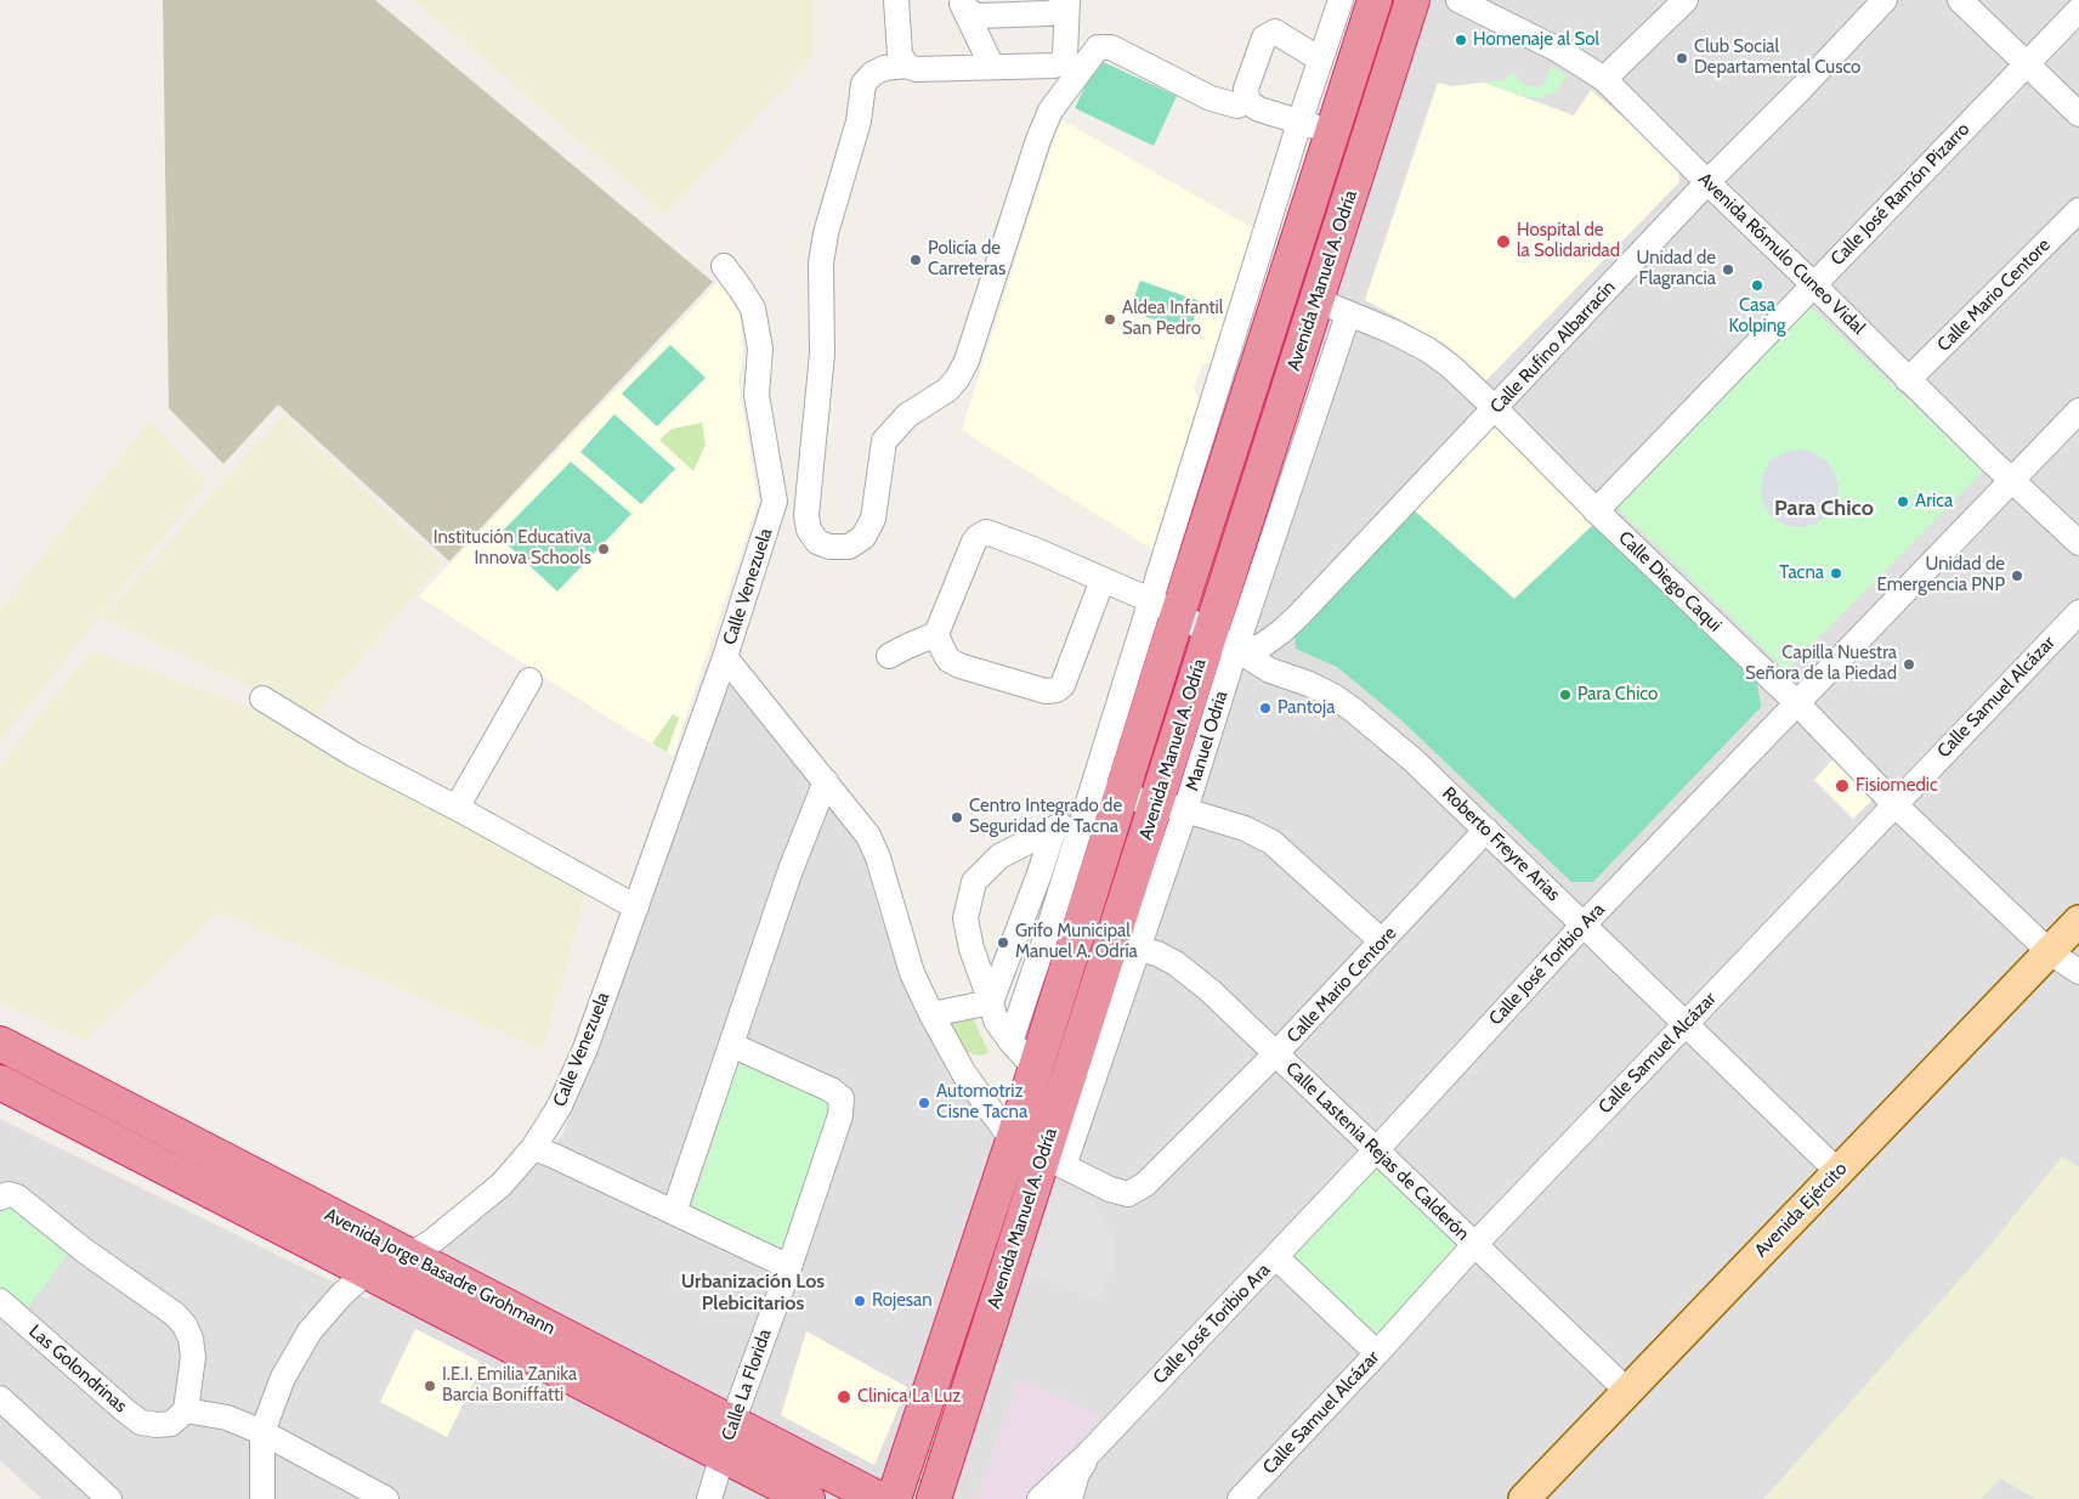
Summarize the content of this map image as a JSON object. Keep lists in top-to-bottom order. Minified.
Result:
{"streets":{"highway":["Avenida Manuel A. Odría","Avenida Jorge Basadre Grohmann"],"main road":["Avenida Ejército"],"street":["Calle José Ramón Pizarro","Avenida Rómulo Cuneo Vidal","Calle Mario Centore","Calle Rufino Albarracín","Calle Diego Caqui","Calle Venezuela","Calle Samuel Alcázar","Roberto Freyre Arias","Calle José Toribio Ara","Calle Lastenia Rejas de Calderón","Las Golondrinas","Calle La Florida"]},"crossings":[["Calle José Ramón Pizarro","Avenida Rómulo Cuneo Vidal"],["Calle José Ramón Pizarro","Calle Diego Caqui"],["Avenida Rómulo Cuneo Vidal","Calle Mario Centore"],["Avenida Rómulo Cuneo Vidal","Calle Rufino Albarracín"],["Avenida Rómulo Cuneo Vidal","Calle José Toribio Ara"],["Avenida Manuel A. Odría","Calle Mario Centore"],["Avenida Manuel A. Odría","Calle Rufino Albarracín"],["Avenida Manuel A. Odría","Calle Diego Caqui"],["Avenida Manuel A. Odría","Roberto Freyre Arias"],["Avenida Manuel A. Odría","Calle Lastenia Rejas de Calderón"],["Calle Mario Centore","Roberto Freyre Arias"],["Calle Mario Centore","Calle Lastenia Rejas de Calderón"],["Calle Rufino Albarracín","Calle Diego Caqui"],["Calle Rufino Albarracín","Roberto Freyre Arias"],["Calle Diego Caqui","Calle Samuel Alcázar"],["Calle Diego Caqui","Calle José Toribio Ara"],["Calle Diego Caqui","Avenida Ejército"],["Calle Venezuela","Avenida Jorge Basadre Grohmann"],["Calle Samuel Alcázar","Roberto Freyre Arias"],["Calle Samuel Alcázar","Calle Lastenia Rejas de Calderón"],["Roberto Freyre Arias","Calle José Toribio Ara"],["Roberto Freyre Arias","Avenida Ejército"],["Calle José Toribio Ara","Calle Lastenia Rejas de Calderón"],["Calle Lastenia Rejas de Calderón","Avenida Ejército"],["Avenida Jorge Basadre Grohmann","Calle La Florida"]],"districts":["Para Chico","Urbanización Los Plebicitarios"],"places":["Homenaje al Sol","Club Social Departamental Cusco","Hospital de la Solidaridad","Policía de Carreteras","Unidad de Flagrancia","Casa Kolping","Aldea Infantil San Pedro","Arica","Institución Educativa Innova Schools","Tacna","Unidad de Emergencia PNP","Capilla Nuestra Señora de la Piedad","Para Chico","Pantoja","Fisiomedic","Centro Integrado de Seguridad de Tacna","Grifo Municipal Manuel A. Odría","Automotriz Cisne Tacna","Rojesan","I.E.I. Emilia Zanika Barcia Boniffatti","Clinica La Luz"]}
